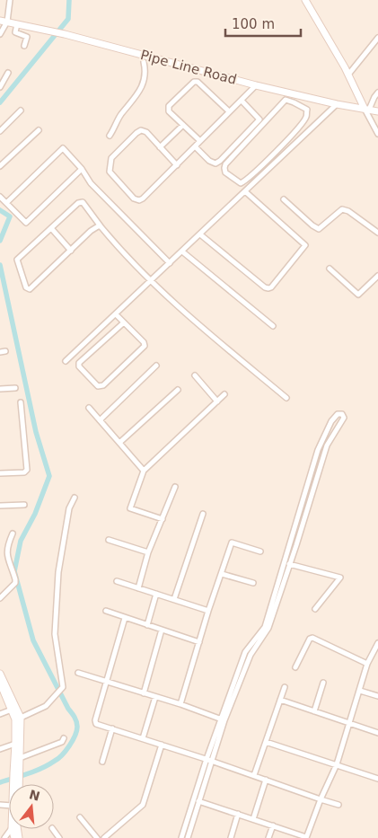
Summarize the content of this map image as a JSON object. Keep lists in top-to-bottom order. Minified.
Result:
{"streets":{"street":["Pipe Line Road"]},"scale_bar":"100 m","north":"top"}
